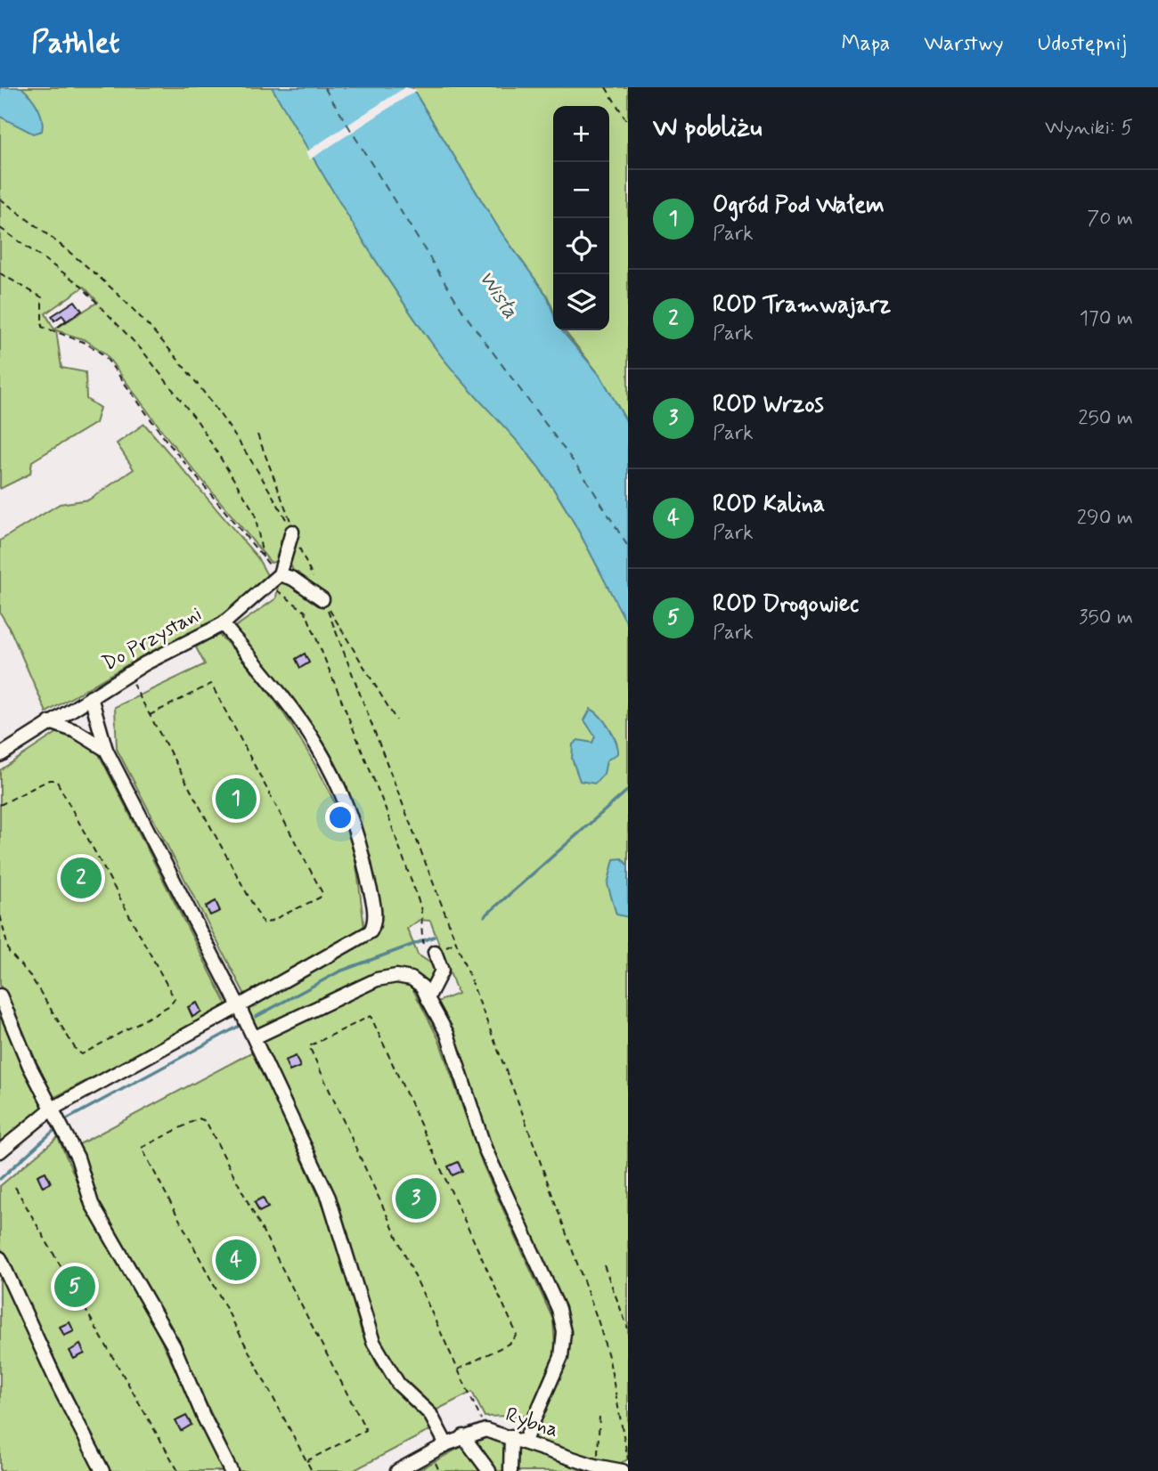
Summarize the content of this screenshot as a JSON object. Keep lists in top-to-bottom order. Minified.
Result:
{"streets":{"street":["Do Przystani","Rybna"]},"water":["Wisła"],"page":{"header":"Pathlet","nav":["Mapa","Warstwy","Udostępnij"],"heading":["W pobliżu","Wyniki: 5"],"map_buttons":["+","−"],"list":[{"mark":"1","name":"Ogród Pod Wałem","note":"Park","value":"70 m"},{"mark":"2","name":"ROD Tramwajarz","note":"Park","value":"170 m"},{"mark":"3","name":"ROD Wrzos","note":"Park","value":"250 m"},{"mark":"4","name":"ROD Kalina","note":"Park","value":"290 m"},{"mark":"5","name":"ROD Drogowiec","note":"Park","value":"350 m"}],"pins":["1","2","3","4","5"]}}
